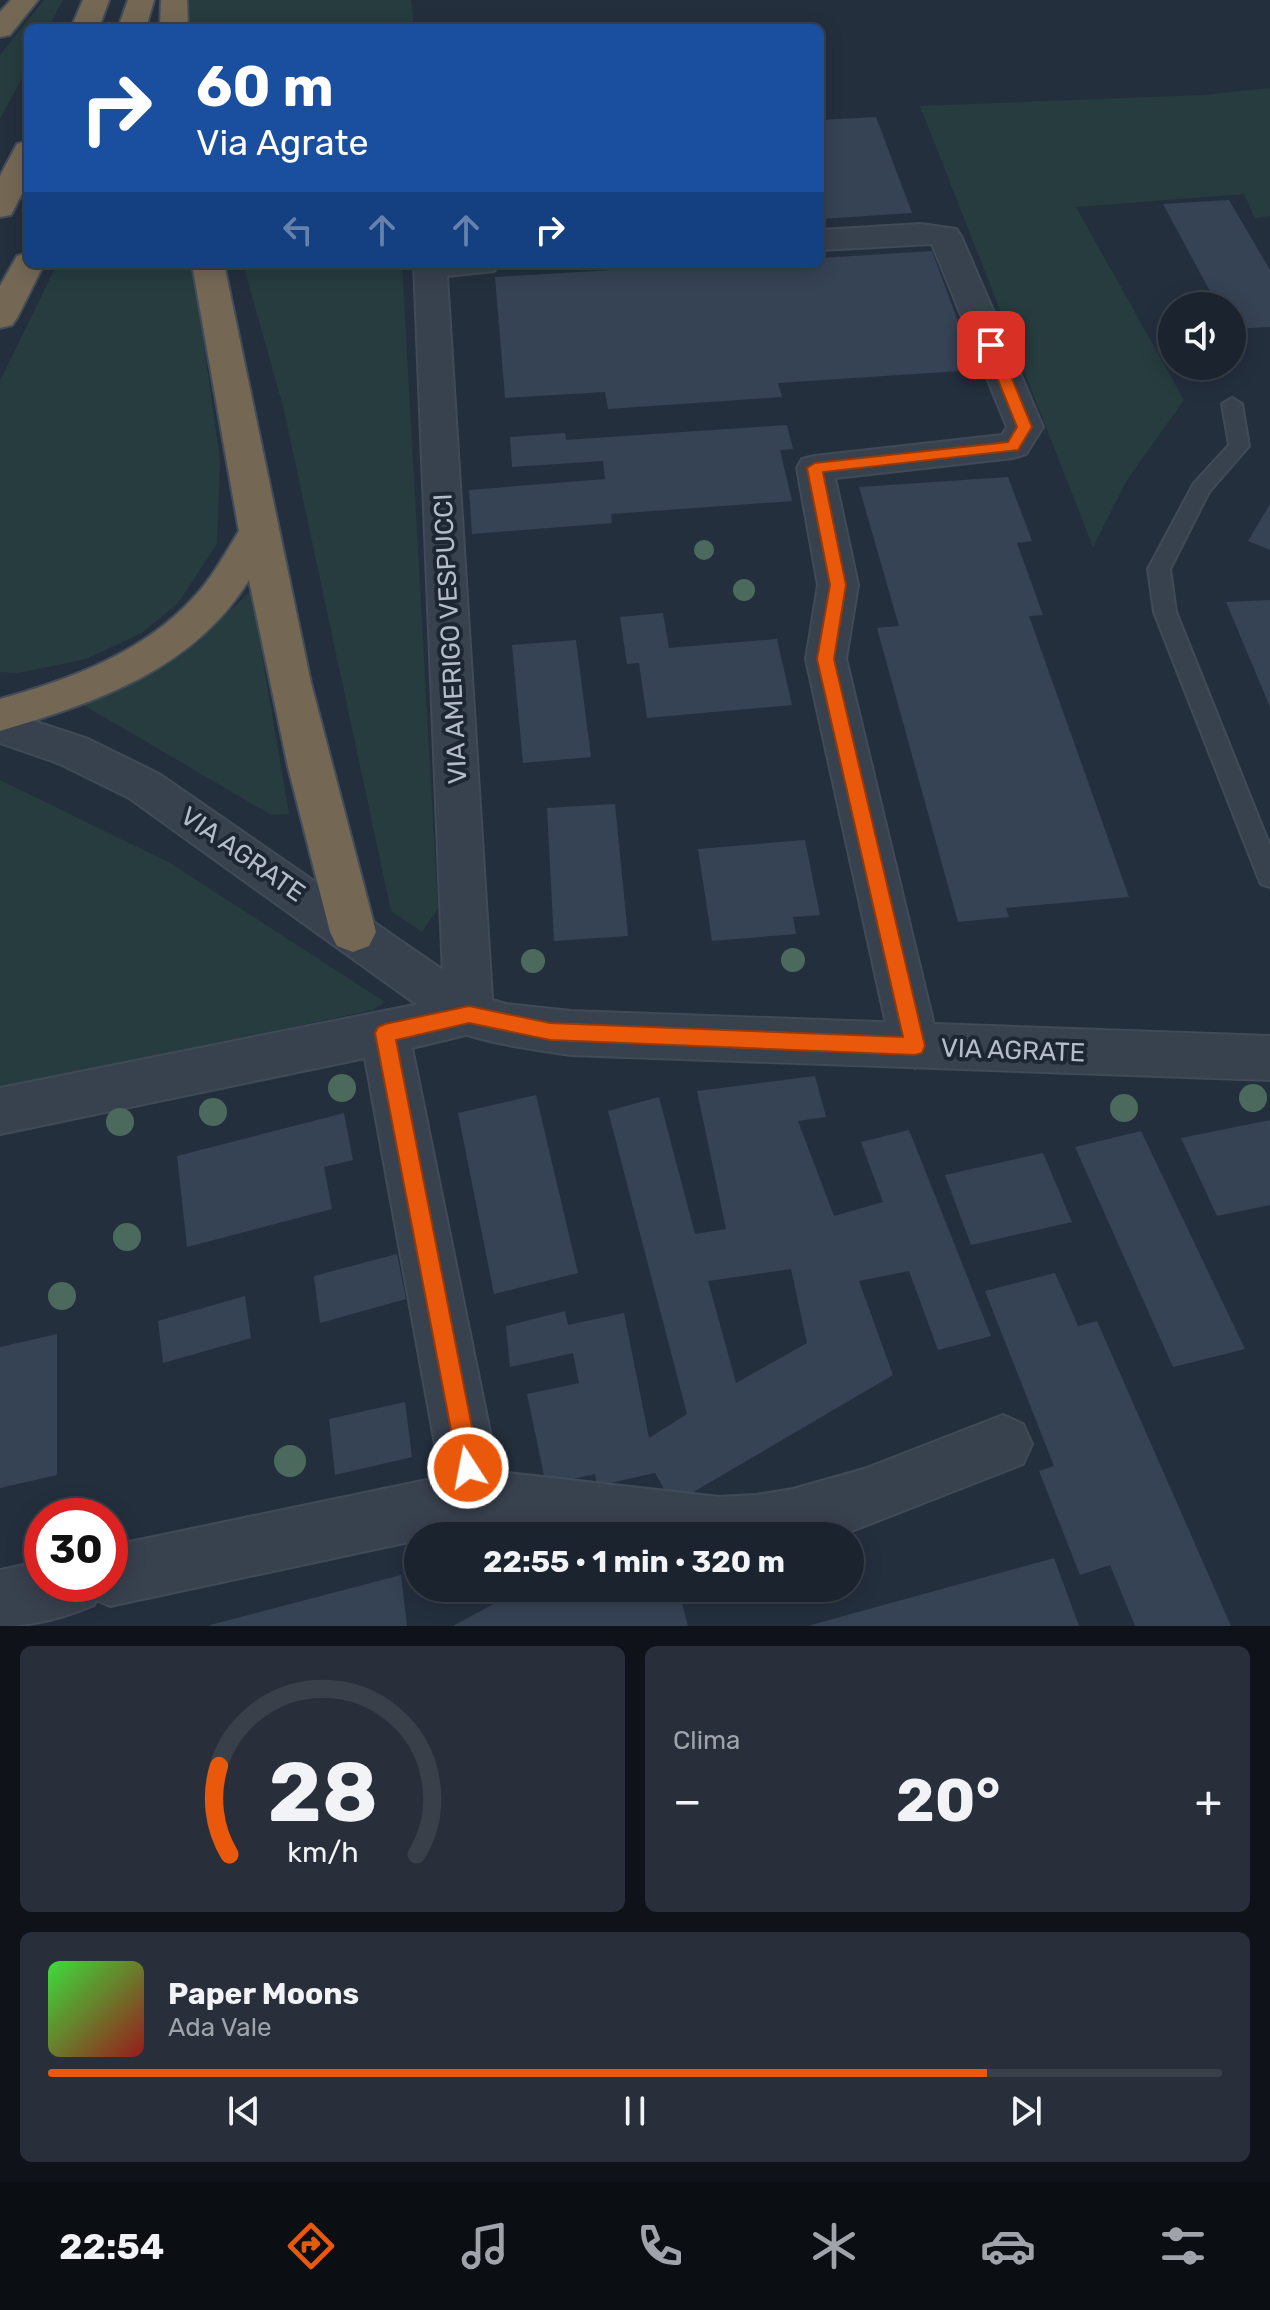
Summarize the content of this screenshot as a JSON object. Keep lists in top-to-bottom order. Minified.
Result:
{"streets":{"street":["VIA AMERIGO VESPUCCI","VIA AGRATE"]},"crossings":[["VIA AMERIGO VESPUCCI","VIA AGRATE"]],"page":{"turn":["60 m","Via Agrate"],"limit":"30","trip":"22:55 · 1 min · 320 m","tile":"Clima","heat":["−","20°","+"],"song":["Paper Moons","Ada Vale"],"tabs":"22:54","gauge":["28","km/h"]}}
